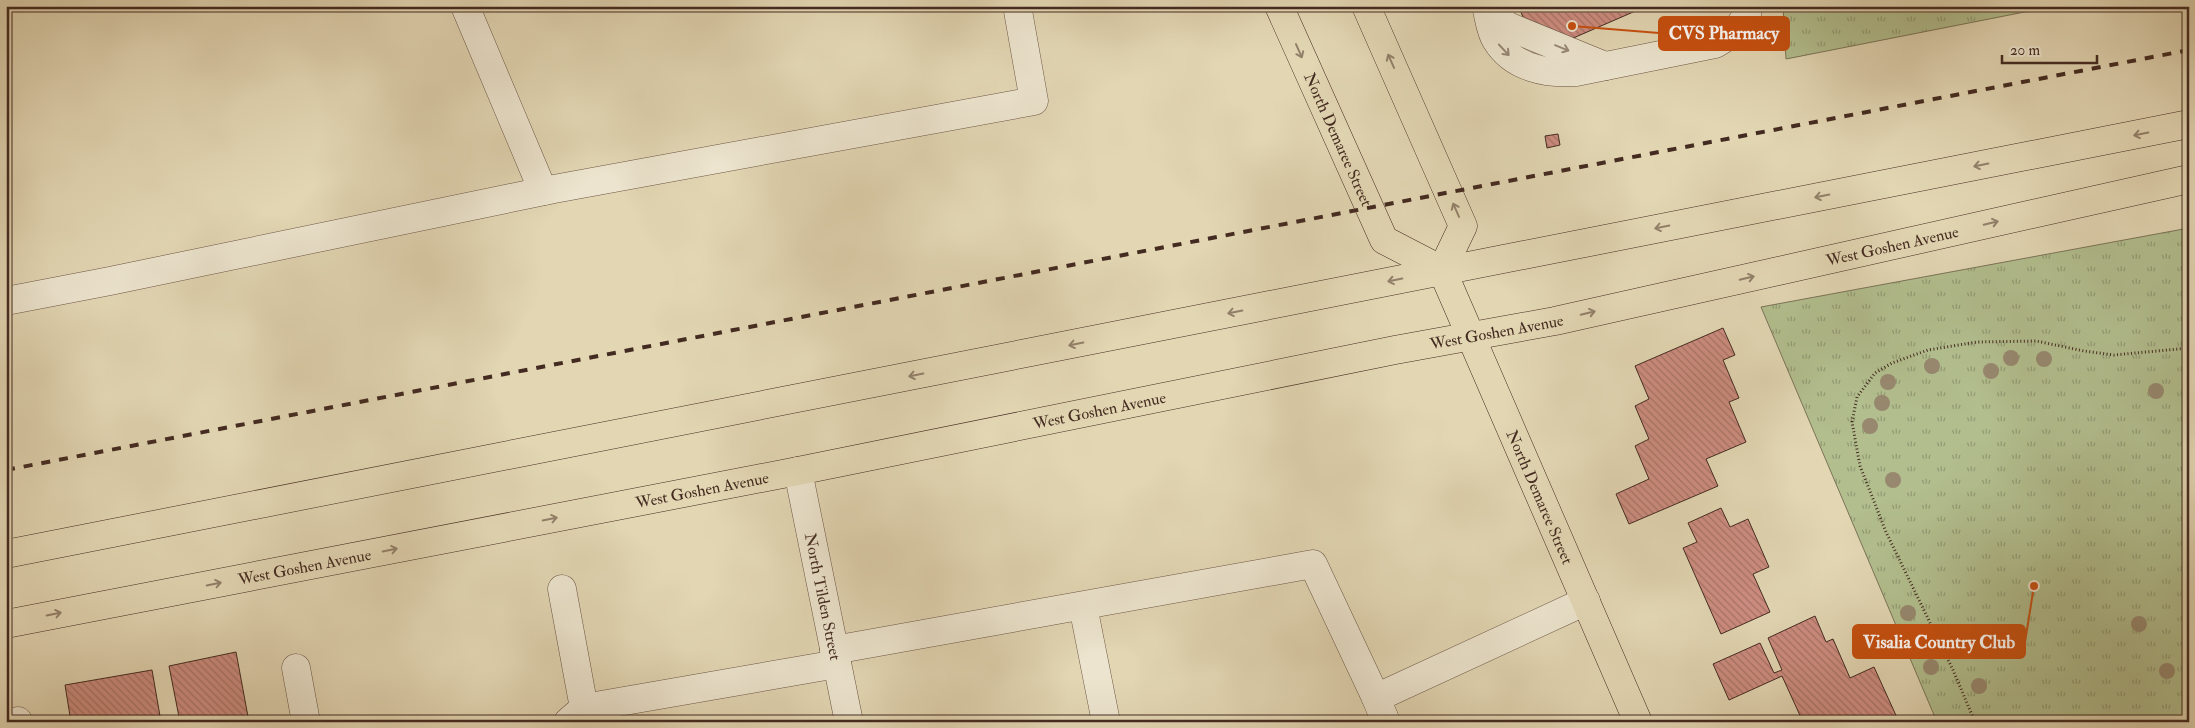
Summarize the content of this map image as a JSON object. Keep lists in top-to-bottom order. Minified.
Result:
{"streets":{"main road":["North Demaree Street","West Goshen Avenue"],"street":["North Tilden Street"]},"crossings":[["North Demaree Street","West Goshen Avenue"],["West Goshen Avenue","North Tilden Street"]],"places":["CVS Pharmacy","Visalia Country Club"],"scale_bar":"20 m"}
